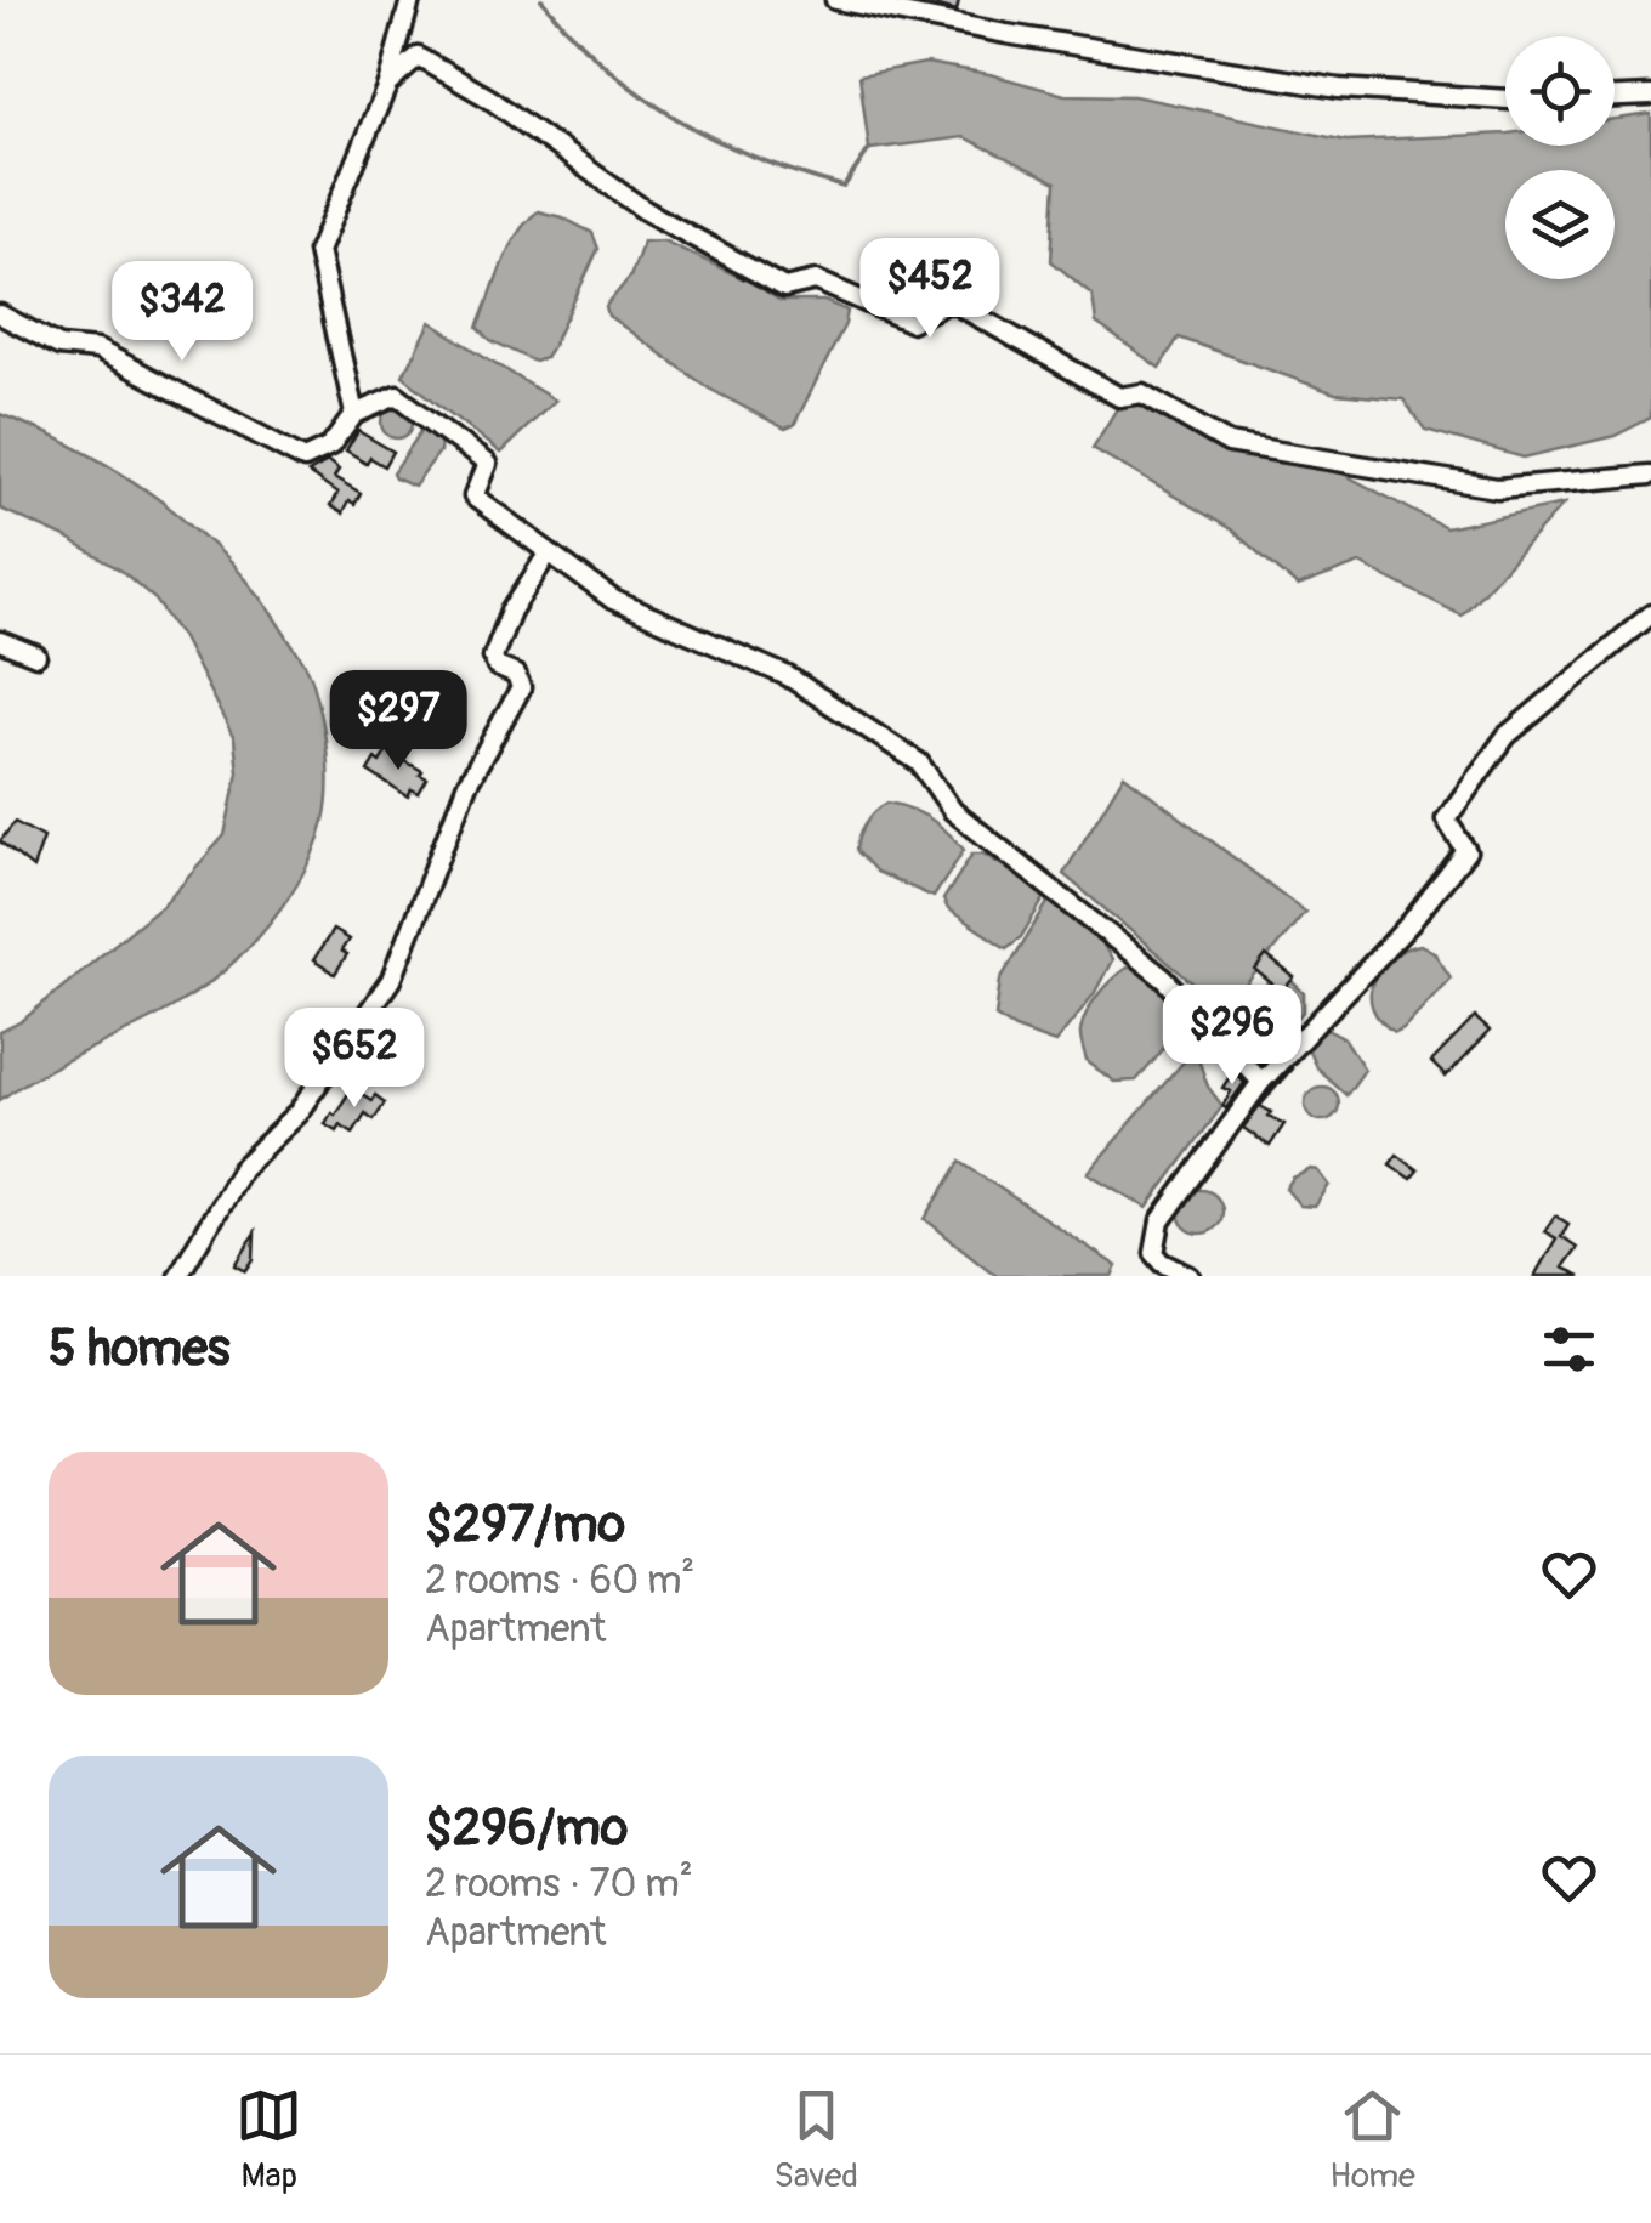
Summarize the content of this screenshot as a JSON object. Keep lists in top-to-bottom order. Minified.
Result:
{"page":{"price":["$452","$342","$297","$296","$652"],"heading":"5 homes","list":[{"name":"$297/mo","note":"2 rooms · 60 m² · Apartment"},{"name":"$296/mo","note":"2 rooms · 70 m² · Apartment"}],"tabs":["Map","Saved","Home"]}}
